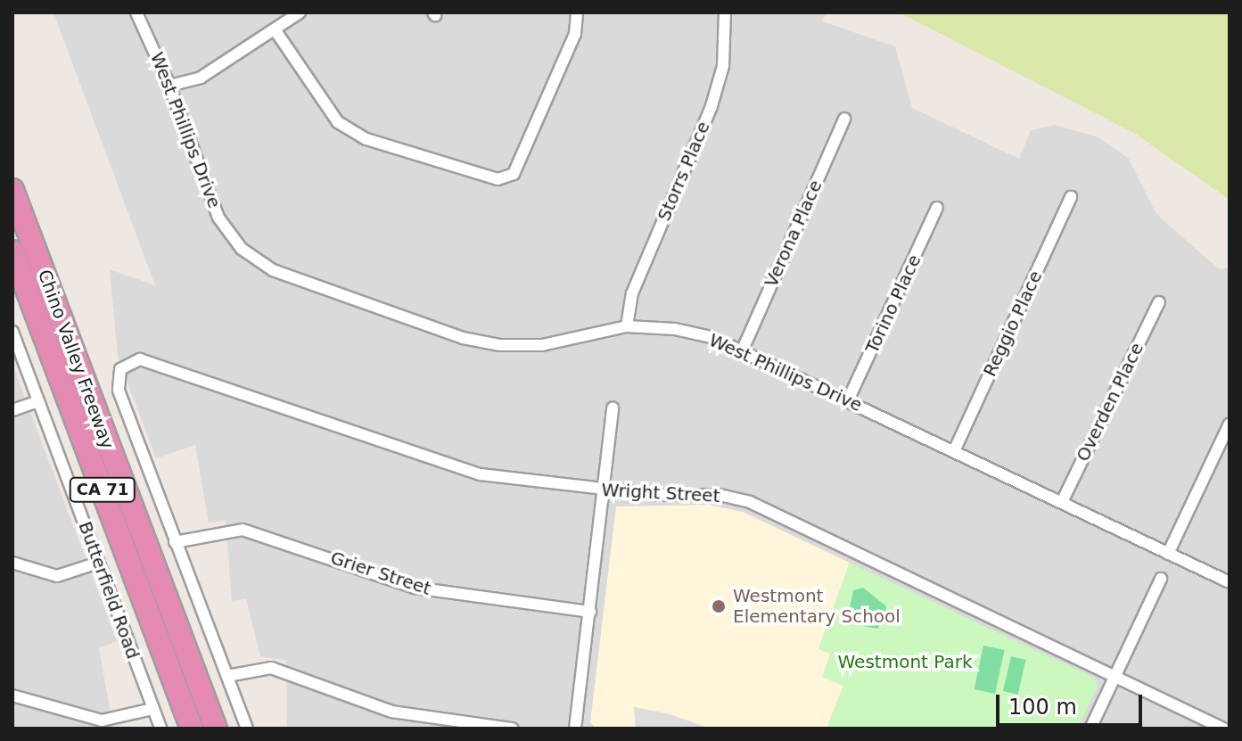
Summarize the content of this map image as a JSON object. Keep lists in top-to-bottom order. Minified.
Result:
{"streets":{"highway":["Chino Valley Freeway","CA 71"],"street":["West Phillips Drive","Storrs Place","Verona Place","Torino Place","Reggio Place","Overden Place","Wright Street","Grier Street","Butterfield Road"]},"crossings":[["West Phillips Drive","Storrs Place"],["West Phillips Drive","Verona Place"],["West Phillips Drive","Torino Place"],["West Phillips Drive","Reggio Place"],["West Phillips Drive","Overden Place"],["Wright Street","Grier Street"]],"parks":["Westmont Park"],"places":["Westmont Elementary School"],"scale_bar":"100 m"}
